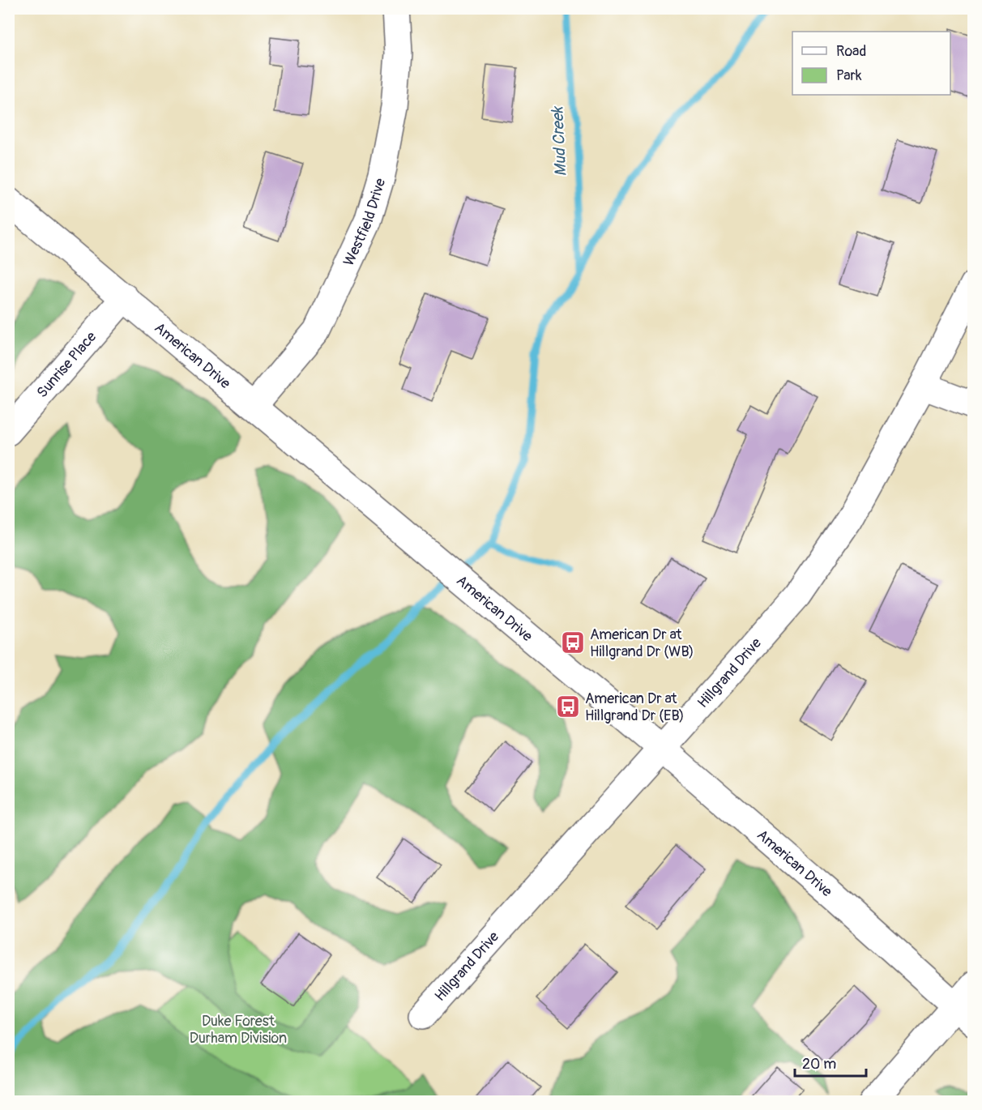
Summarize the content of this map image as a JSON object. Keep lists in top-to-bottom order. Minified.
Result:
{"streets":{"street":["Westfield Drive","American Drive","Sunrise Place","Hillgrand Drive"]},"crossings":[["Westfield Drive","American Drive"],["American Drive","Sunrise Place"],["American Drive","Hillgrand Drive"]],"water":["Mud Creek"],"parks":["Duke Forest Durham Division"],"places":{"bus stop":["American Dr at Hillgrand Dr (WB)","American Dr at Hillgrand Dr (EB)"]},"legend":["Road","Park"],"scale_bar":"20 m"}
